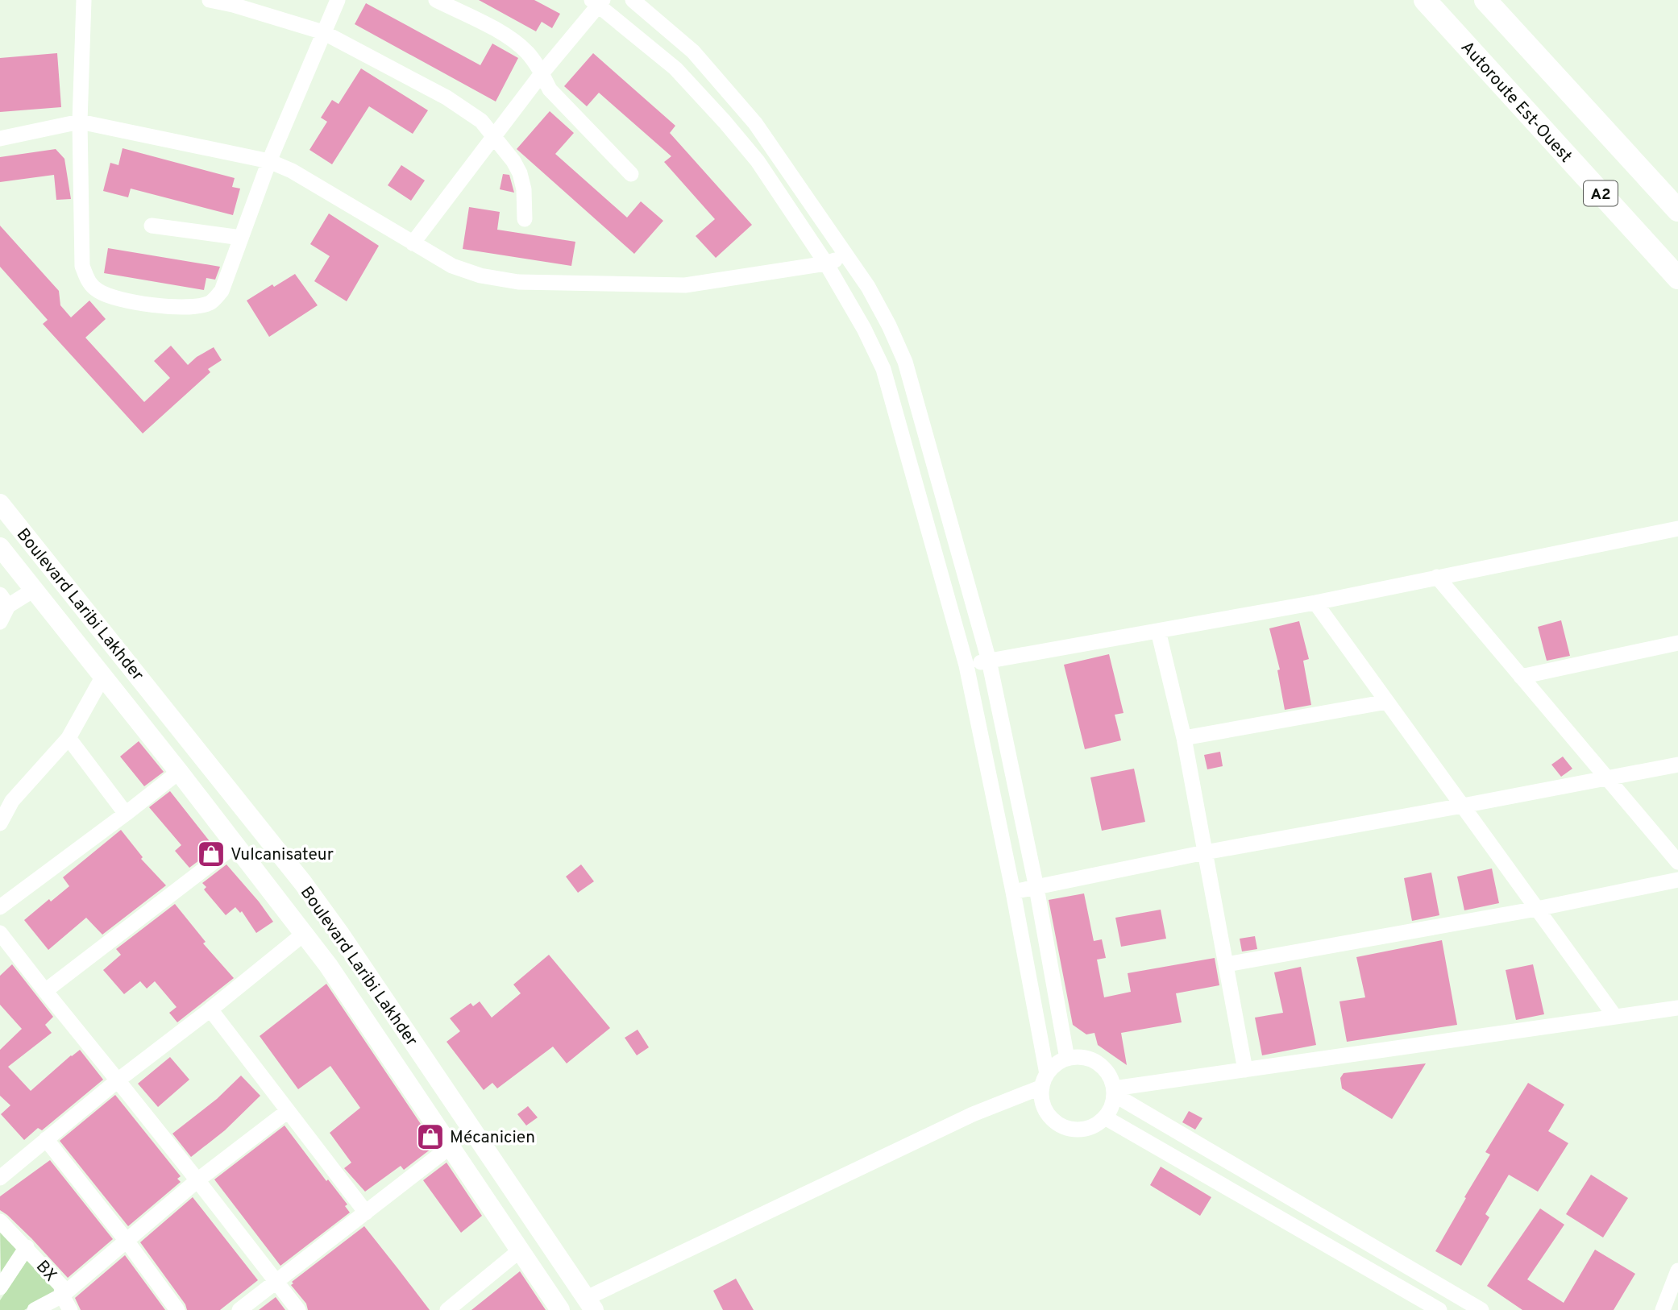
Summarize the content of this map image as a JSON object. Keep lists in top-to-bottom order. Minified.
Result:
{"streets":{"highway":["Autoroute Est-Ouest","A2"],"main road":["Boulevard Laribi Lakhder"],"street":["BX"]},"places":{"shop":["Vulcanisateur","Mécanicien"]}}
